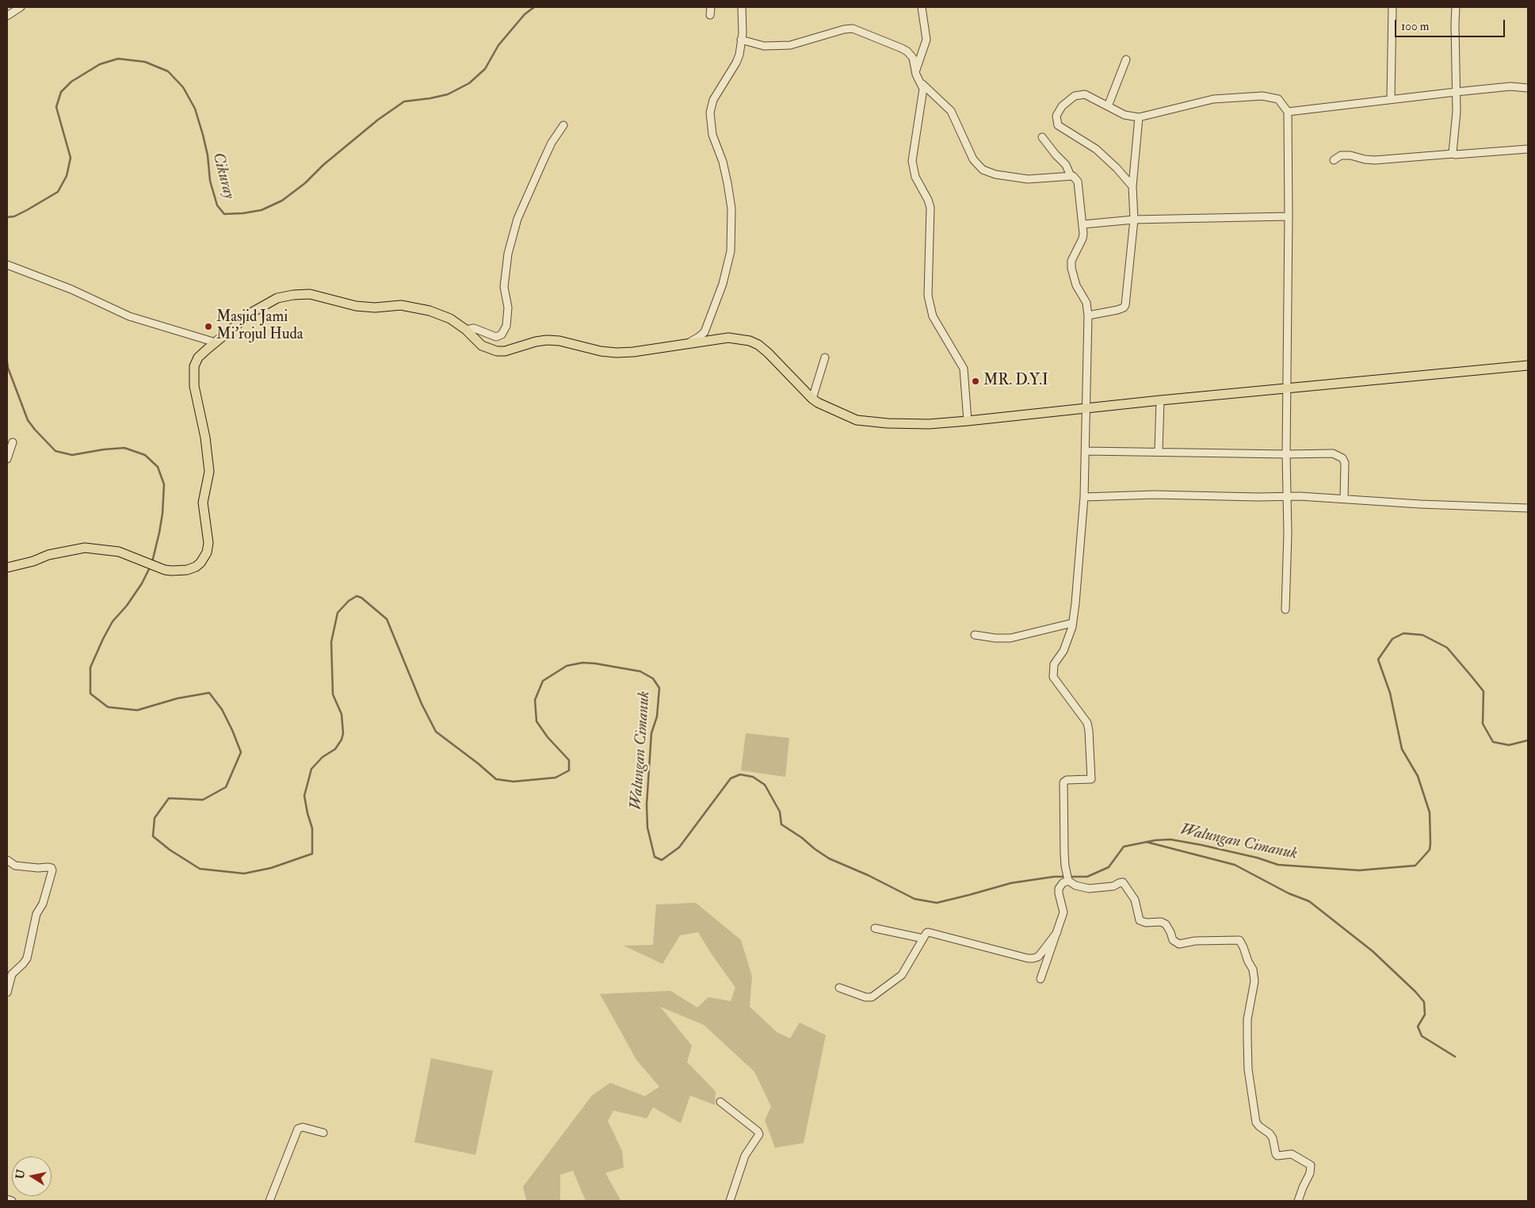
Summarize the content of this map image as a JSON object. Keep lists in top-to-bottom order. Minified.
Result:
{"water":["Cikuray","Walungan Cimanuk"],"places":["Masjid Jami Mi'rojul Huda","MR. D.Y.I"],"scale_bar":"100 m","north":"left"}
